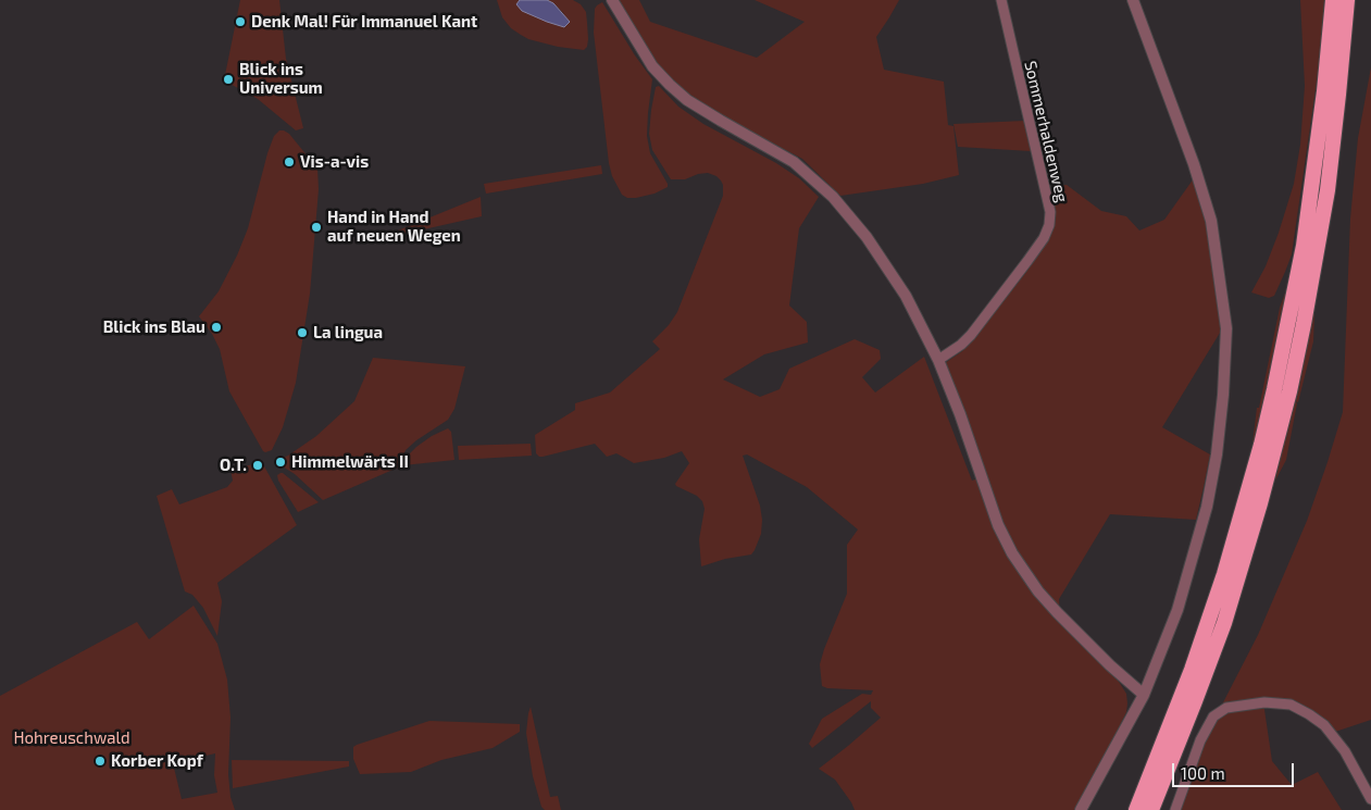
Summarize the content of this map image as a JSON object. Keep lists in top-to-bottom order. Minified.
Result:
{"streets":{"street":["Sommerhaldenweg"]},"parks":["Hohreuschwald"],"places":["Denk Mal! Für Immanuel Kant","Blick ins Universum","Vis-a-vis","Hand in Hand auf neuen Wegen","Blick ins Blau","La lingua","Himmelwärts II","O.T.","Korber Kopf"],"scale_bar":"100 m"}
